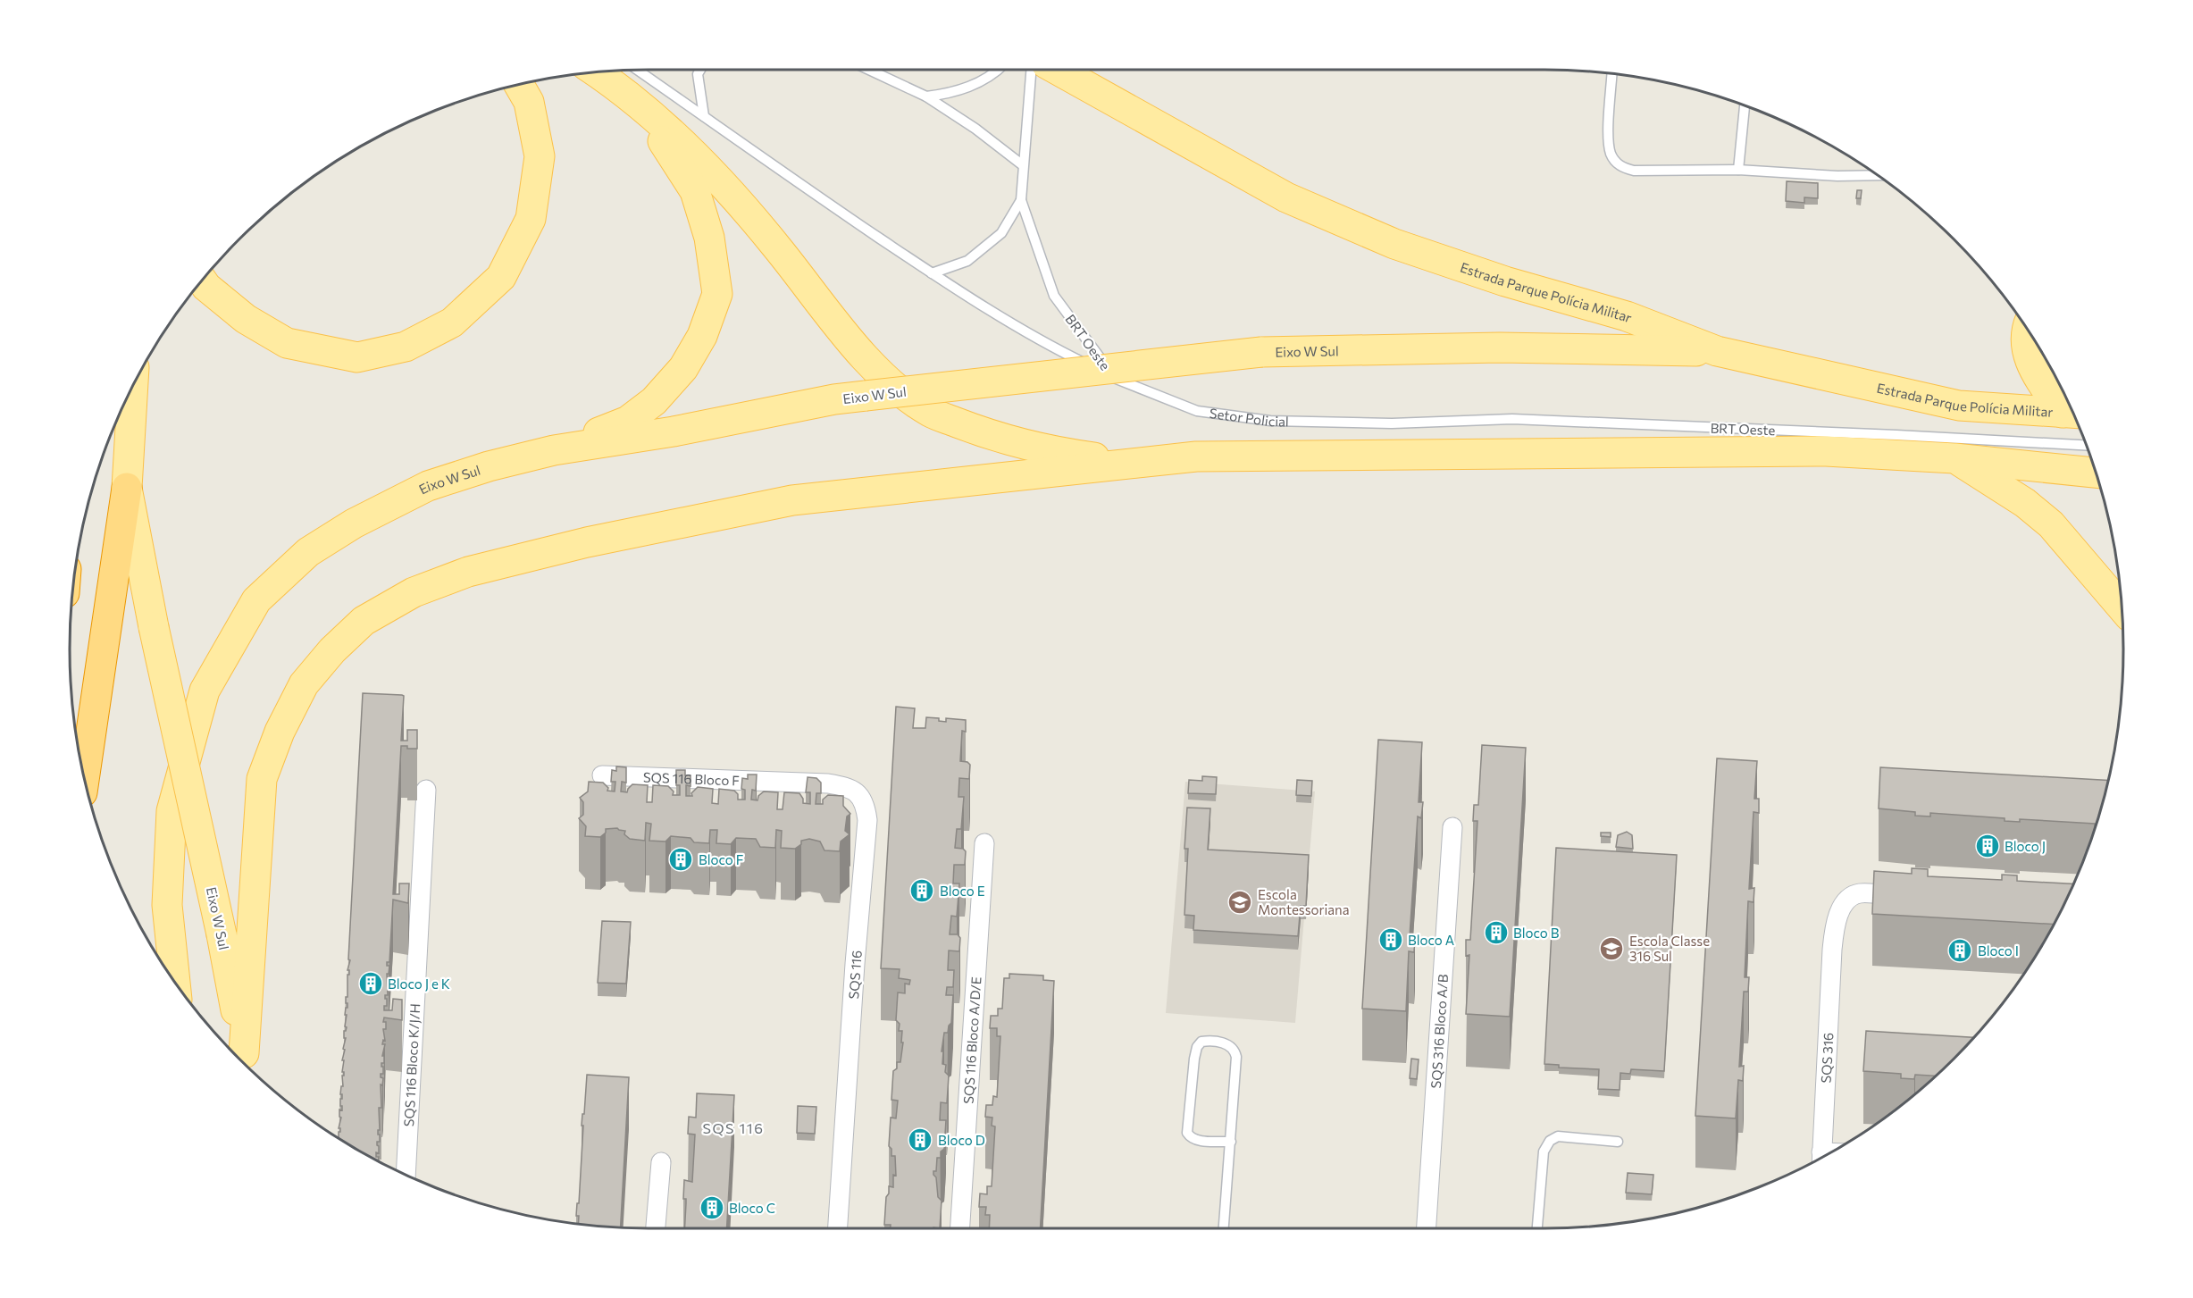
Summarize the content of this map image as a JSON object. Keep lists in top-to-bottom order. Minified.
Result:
{"streets":{"main road":["Estrada Parque Polícia Militar","Eixo W Sul"],"street":["SQS 116 Bloco F","SQS 116","SQS 316 Bloco A/B","SQS 116 Bloco A/D/E","SQS 316","SQS 116 Bloco K/J/H"],"lane":["BRT Oeste","Setor Policial"]},"crossings":[["Estrada Parque Polícia Militar","Eixo W Sul"],["BRT Oeste","Setor Policial"],["SQS 116 Bloco F","SQS 116"]],"districts":["SQS 116"],"places":{"building":["Bloco J","Bloco F","Bloco E","Bloco B","Bloco A","Bloco I","Bloco J e K","Bloco D","Bloco C"],"school or university":["Escola Montessoriana","Escola Classe 316 Sul"]}}
